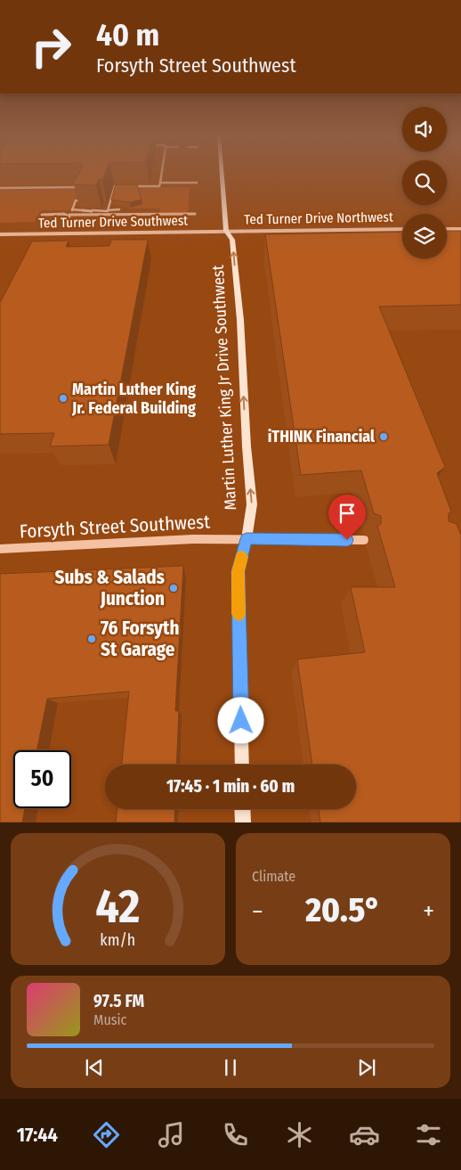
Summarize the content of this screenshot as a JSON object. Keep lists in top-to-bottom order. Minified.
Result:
{"streets":{"main road":["Martin Luther King Jr Drive Southwest"],"street":["Ted Turner Drive Northwest","Ted Turner Drive Southwest","Forsyth Street Southwest"]},"crossings":[["Ted Turner Drive Northwest","Ted Turner Drive Southwest"],["Ted Turner Drive Northwest","Martin Luther King Jr Drive Southwest"],["Ted Turner Drive Southwest","Martin Luther King Jr Drive Southwest"],["Martin Luther King Jr Drive Southwest","Forsyth Street Southwest"]],"one_way":["Martin Luther King Jr Drive Southwest"],"places":["Martin Luther King Jr. Federal Building","iTHINK Financial","Subs & Salads Junction","76 Forsyth St Garage"],"page":{"turn":["40 m","Forsyth Street Southwest"],"limit":"50","trip":"17:45 · 1 min · 60 m","tile":"Climate","heat":["−","20.5°","+"],"song":["97.5 FM","Music"],"tabs":"17:44","gauge":["42","km/h"]}}
